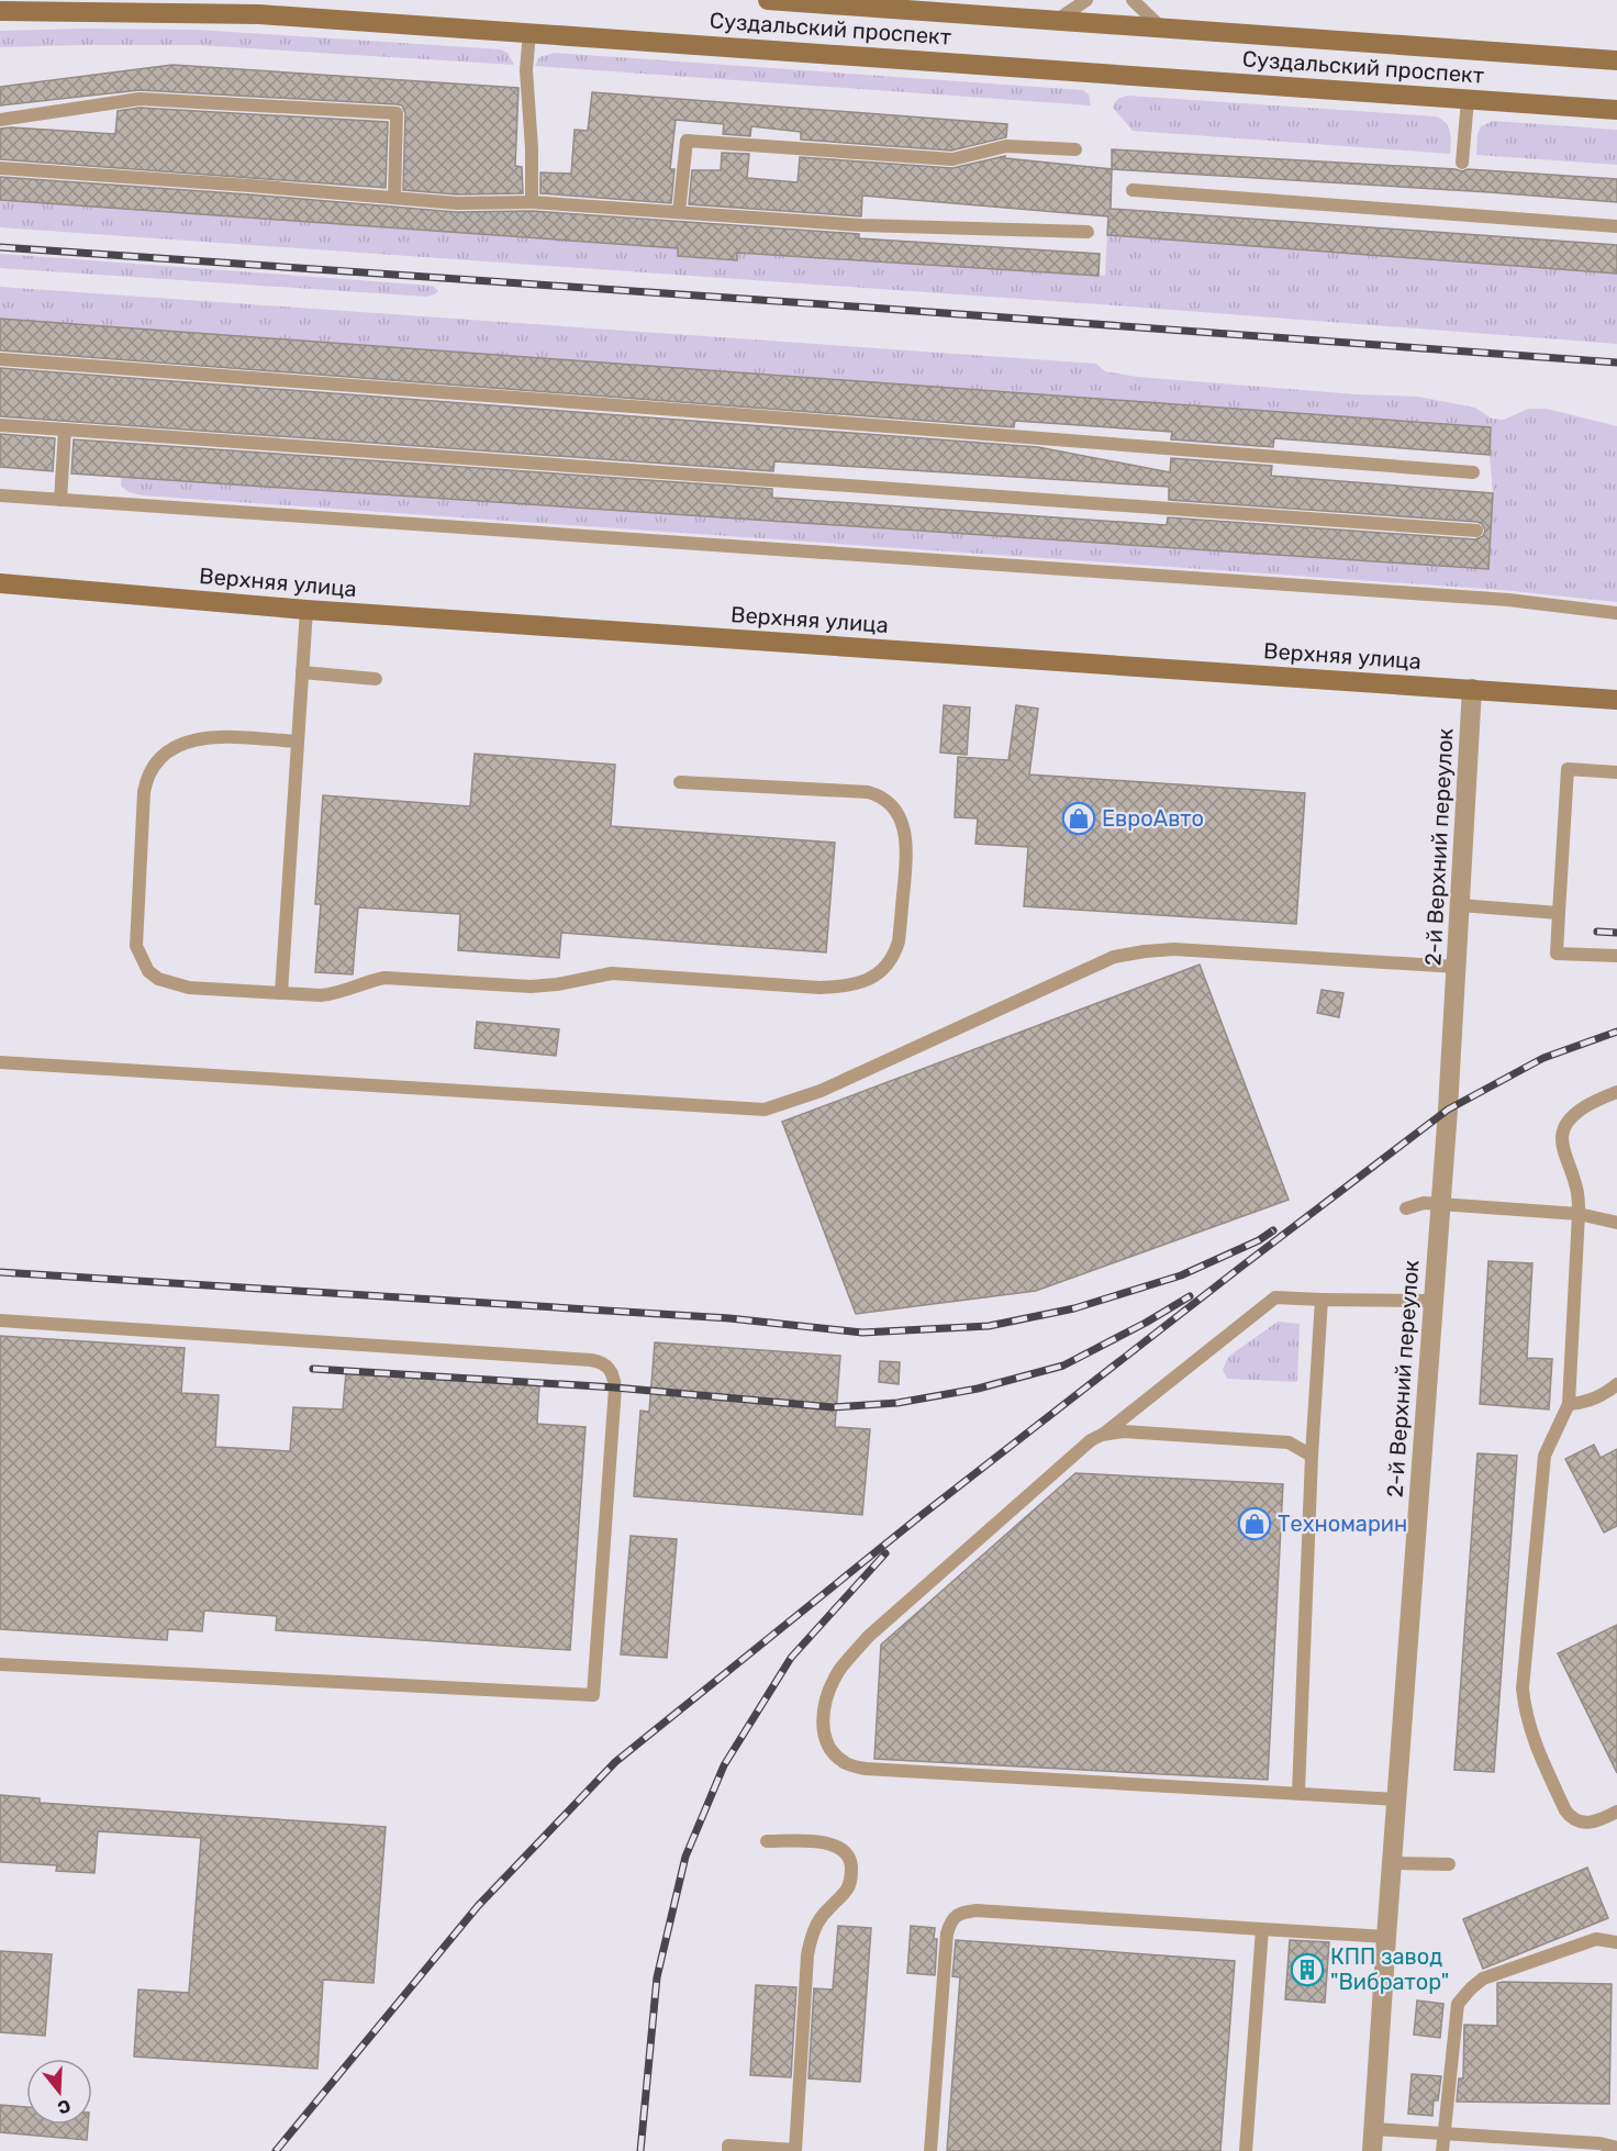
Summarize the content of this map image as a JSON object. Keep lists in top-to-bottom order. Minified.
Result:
{"streets":{"main road":["Суздальский проспект","Верхняя улица"],"street":["2-й Верхний переулок"]},"crossings":[["Верхняя улица","2-й Верхний переулок"]],"places":{"shop":["ЕвроАвто","Техномарин"],"building":["КПП завод \"Вибратор\""]},"north":"bottom"}
